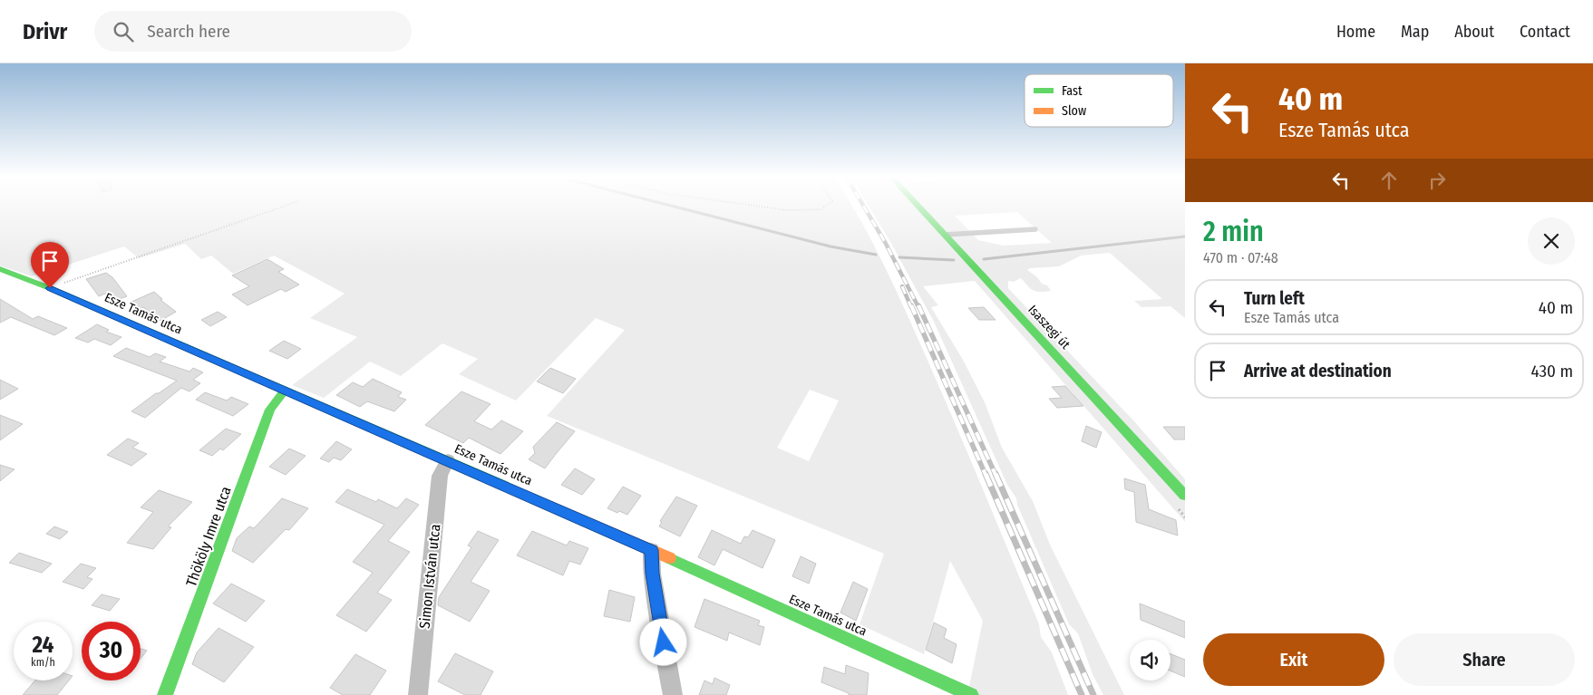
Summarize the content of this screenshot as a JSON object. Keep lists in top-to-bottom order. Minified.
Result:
{"streets":{"street":["Esze Tamás utca","Isaszegi út","Thököly Imre utca","Simon István utca"]},"crossings":[["Esze Tamás utca","Thököly Imre utca"],["Esze Tamás utca","Simon István utca"]],"legend":["Fast","Slow"],"page":{"header":"Drivr","search":"Search here","nav":["Home","Map","About","Contact"],"turn":["40 m","Esze Tamás utca"],"heading":["2 min","470 m · 07:48"],"list":[{"name":"Turn left","note":"Esze Tamás utca","value":"40 m"},{"name":"Arrive at destination","value":"430 m"}],"speed":"24 km/h","limit":"30","buttons":["Exit","Share"]}}
